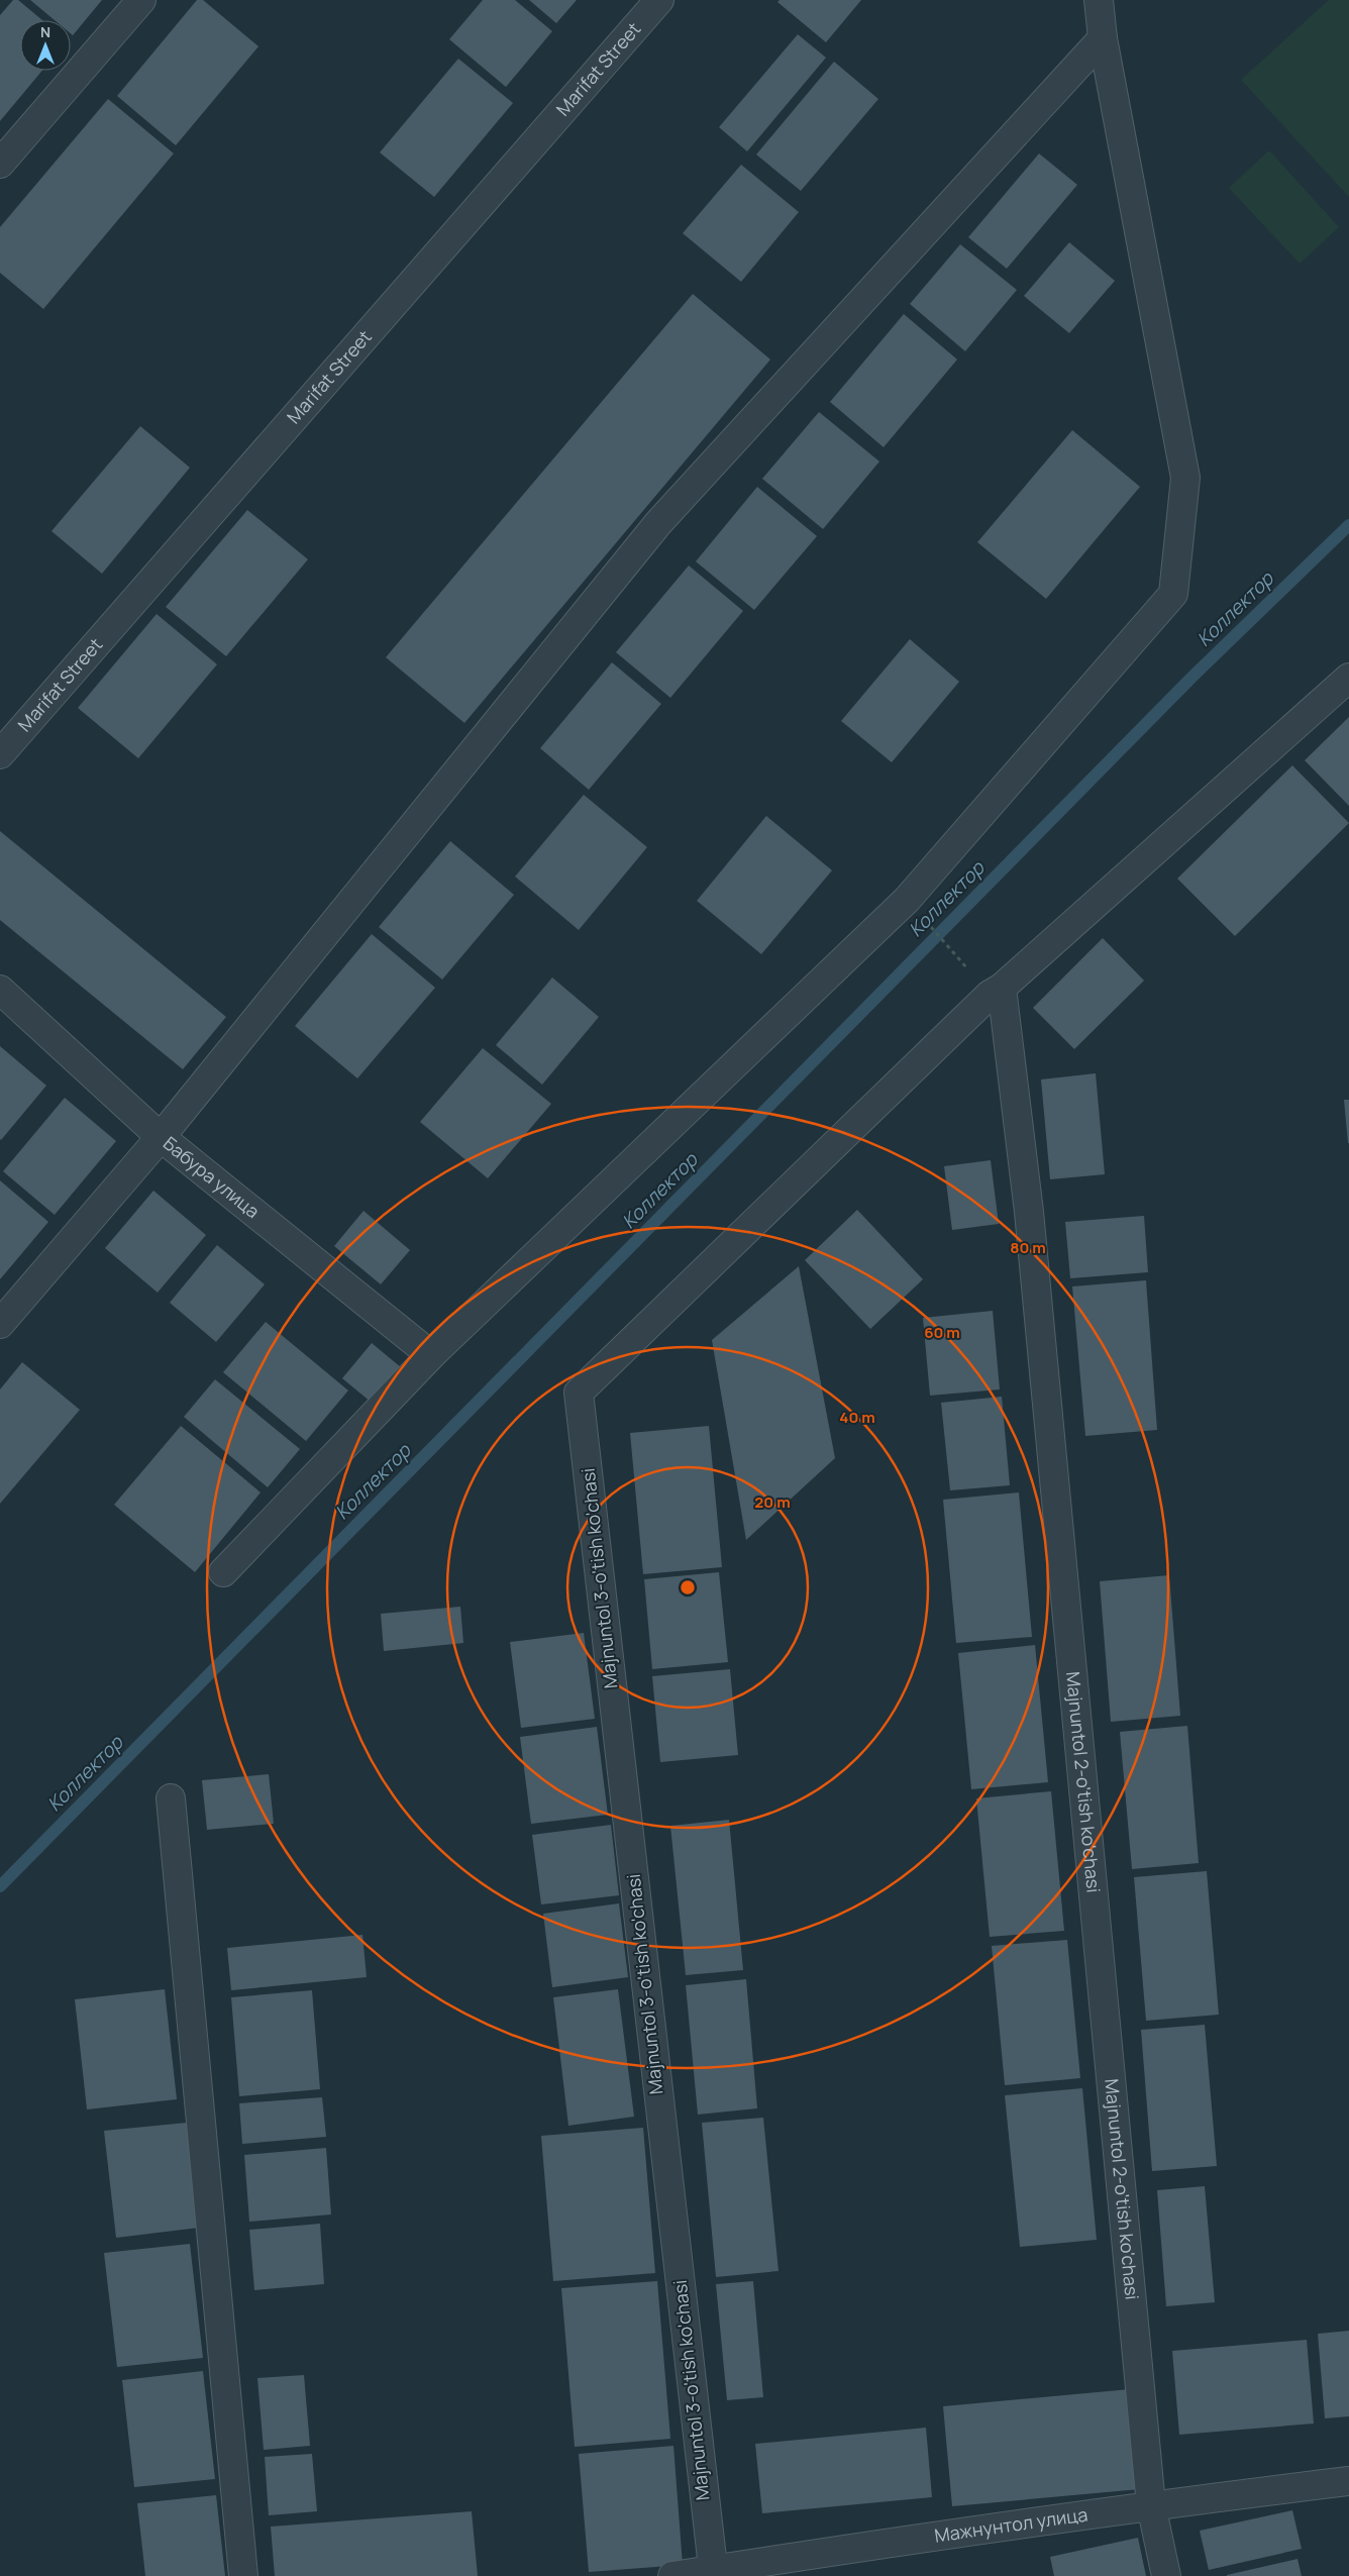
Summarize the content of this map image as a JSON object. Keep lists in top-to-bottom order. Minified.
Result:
{"streets":{"street":["Marifat Street","Бабура улица","Majnuntol 3-o'tish ko'chasi","Majnuntol 2-o'tish ko'chasi","Мажнунтол улица"]},"crossings":[["Majnuntol 3-o'tish ko'chasi","Majnuntol 2-o'tish ko'chasi"],["Majnuntol 3-o'tish ko'chasi","Мажнунтол улица"],["Majnuntol 2-o'tish ko'chasi","Мажнунтол улица"]],"water":["Коллектор"],"north":"top","rings":["80 m","60 m","40 m","20 m"]}
